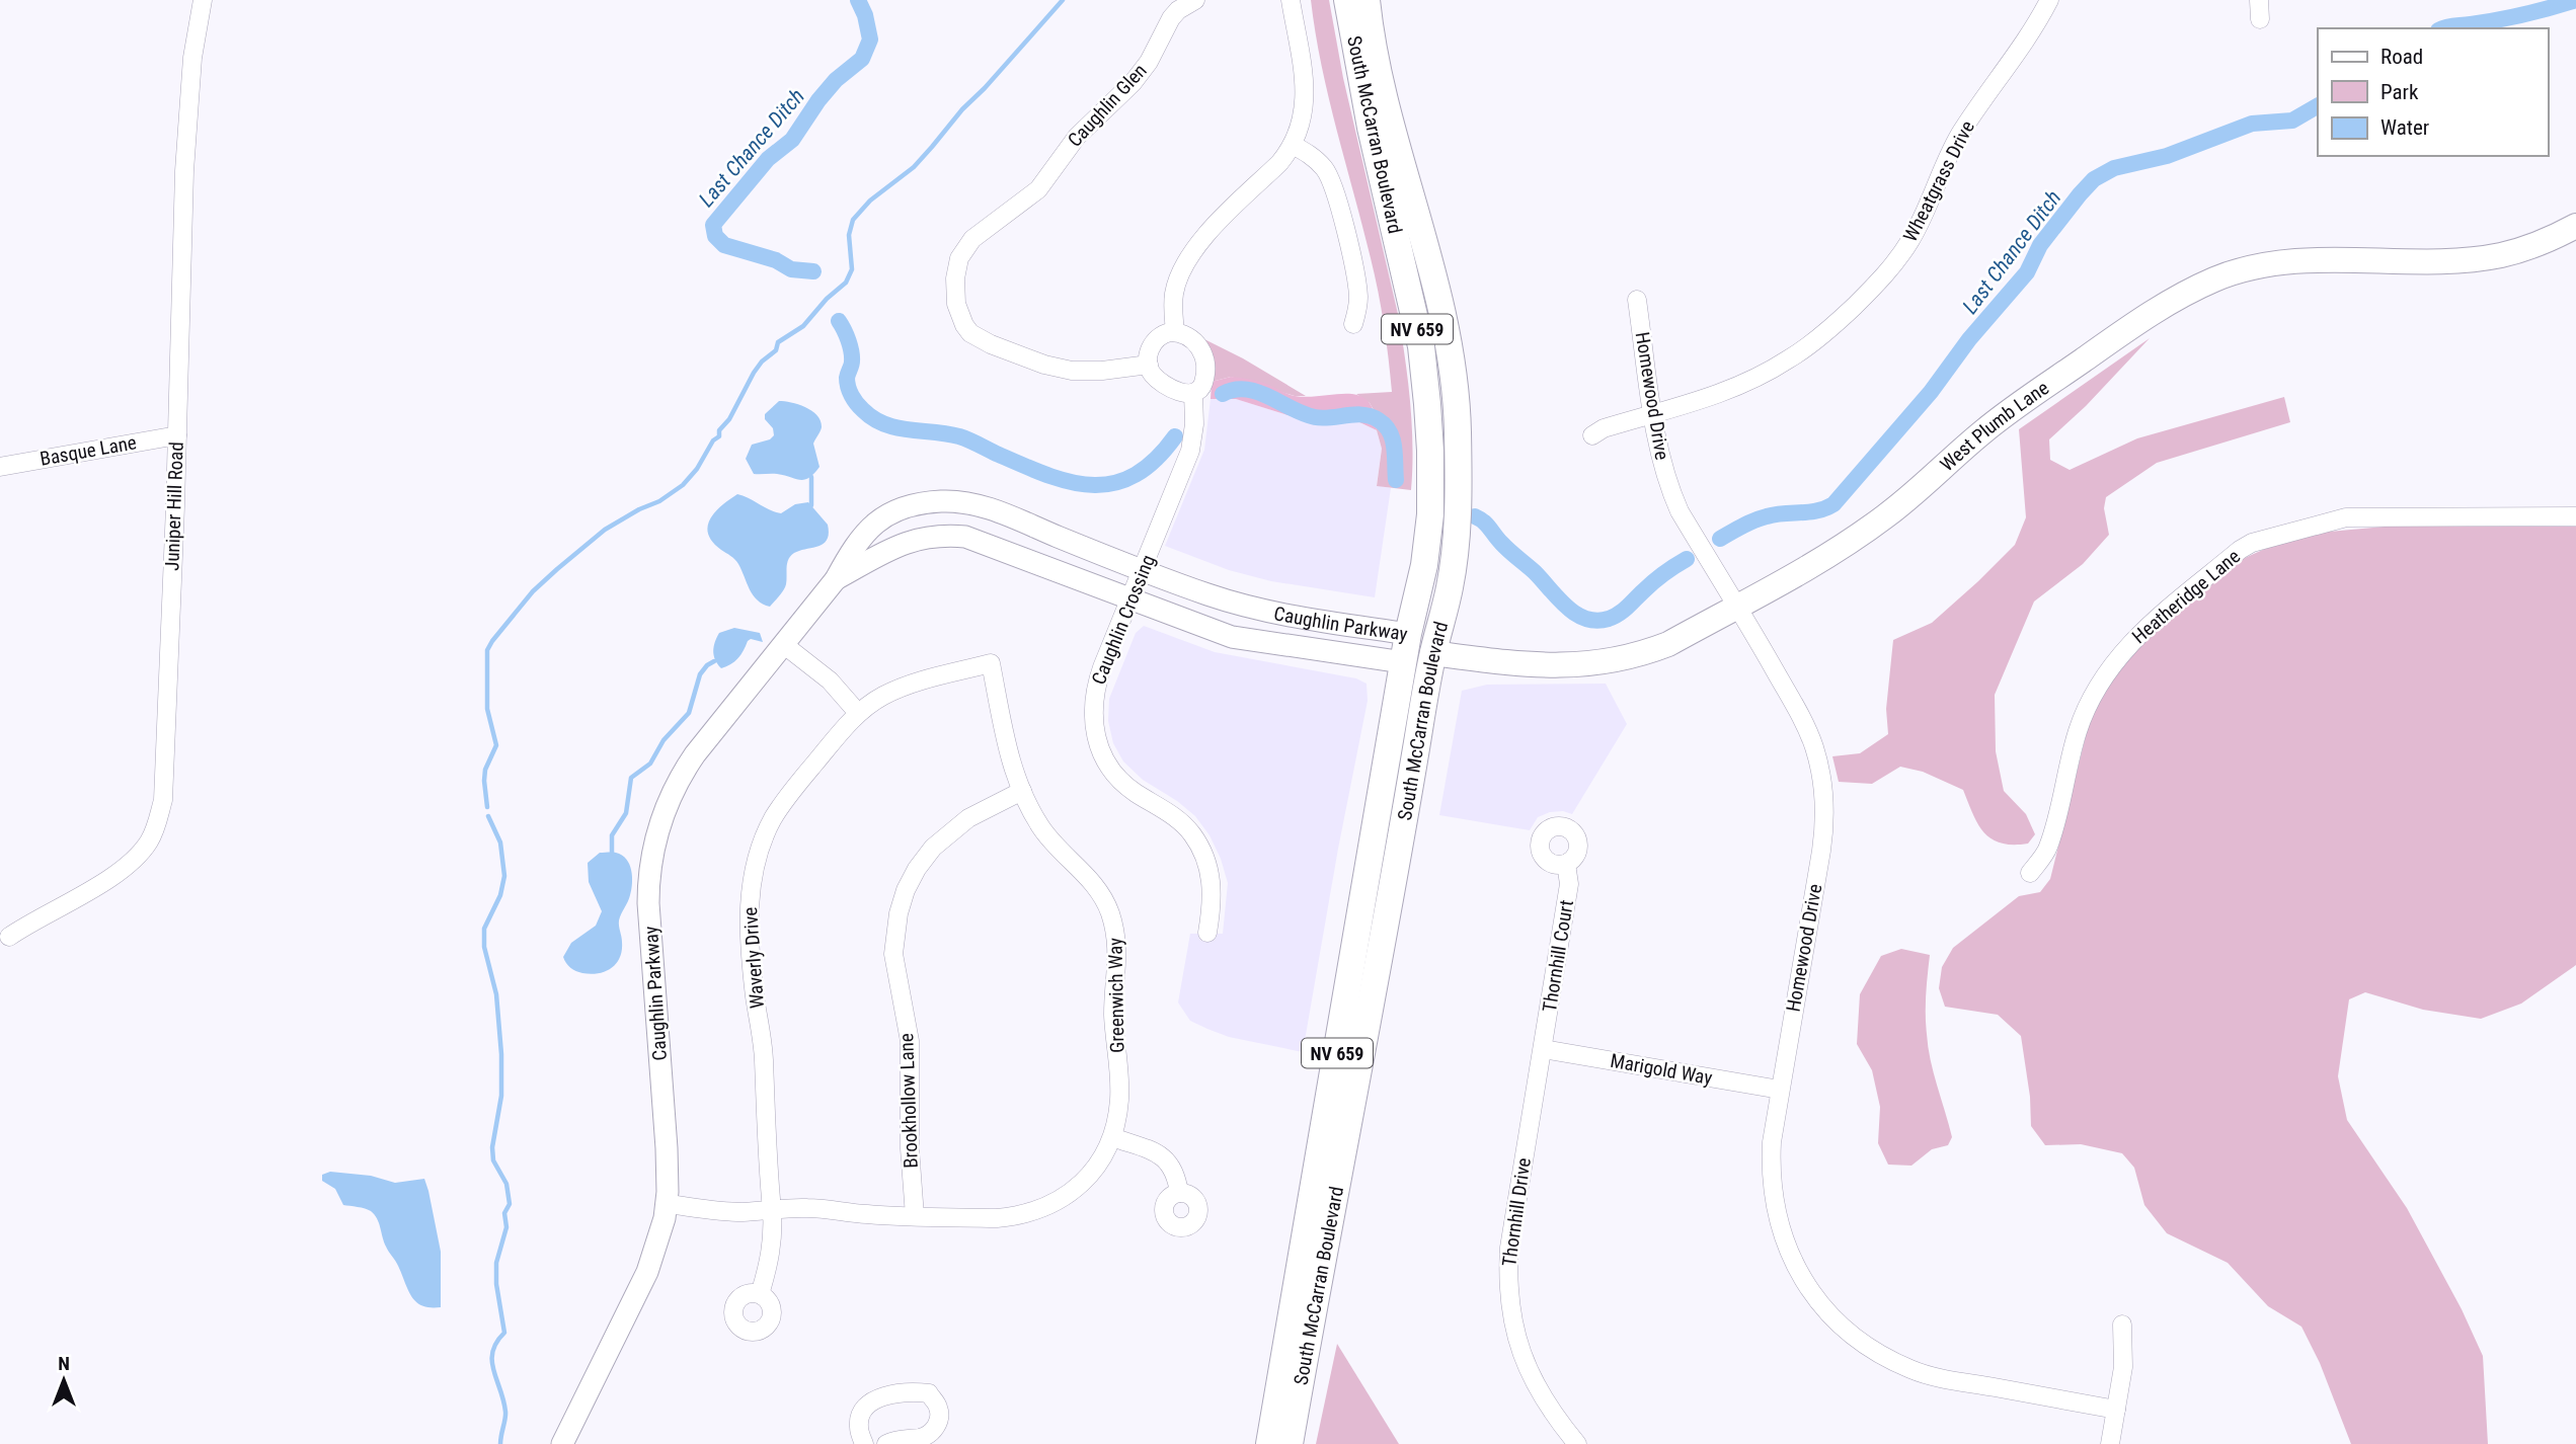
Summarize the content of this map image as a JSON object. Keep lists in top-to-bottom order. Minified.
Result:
{"streets":{"main road":["South McCarran Boulevard","NV 659","West Plumb Lane","Caughlin Parkway"],"street":["Caughlin Glen","Wheatgrass Drive","Homewood Drive","Basque Lane","Juniper Hill Road","Heatheridge Lane","Caughlin Crossing","Thornhill Court","Waverly Drive","Greenwich Way","Marigold Way","Brookhollow Lane","Thornhill Drive"]},"crossings":[["Caughlin Glen","Caughlin Crossing"],["South McCarran Boulevard","West Plumb Lane"],["South McCarran Boulevard","Caughlin Parkway"],["Wheatgrass Drive","Homewood Drive"],["Homewood Drive","West Plumb Lane"],["Homewood Drive","Marigold Way"],["West Plumb Lane","Caughlin Parkway"],["Basque Lane","Juniper Hill Road"],["Caughlin Crossing","Caughlin Parkway"],["Caughlin Parkway","Greenwich Way"],["Thornhill Court","Marigold Way"],["Thornhill Court","Thornhill Drive"],["Waverly Drive","Greenwich Way"],["Greenwich Way","Brookhollow Lane"],["Marigold Way","Thornhill Drive"]],"water":["Last Chance Ditch"],"legend":["Road","Park","Water"],"north":"top"}
